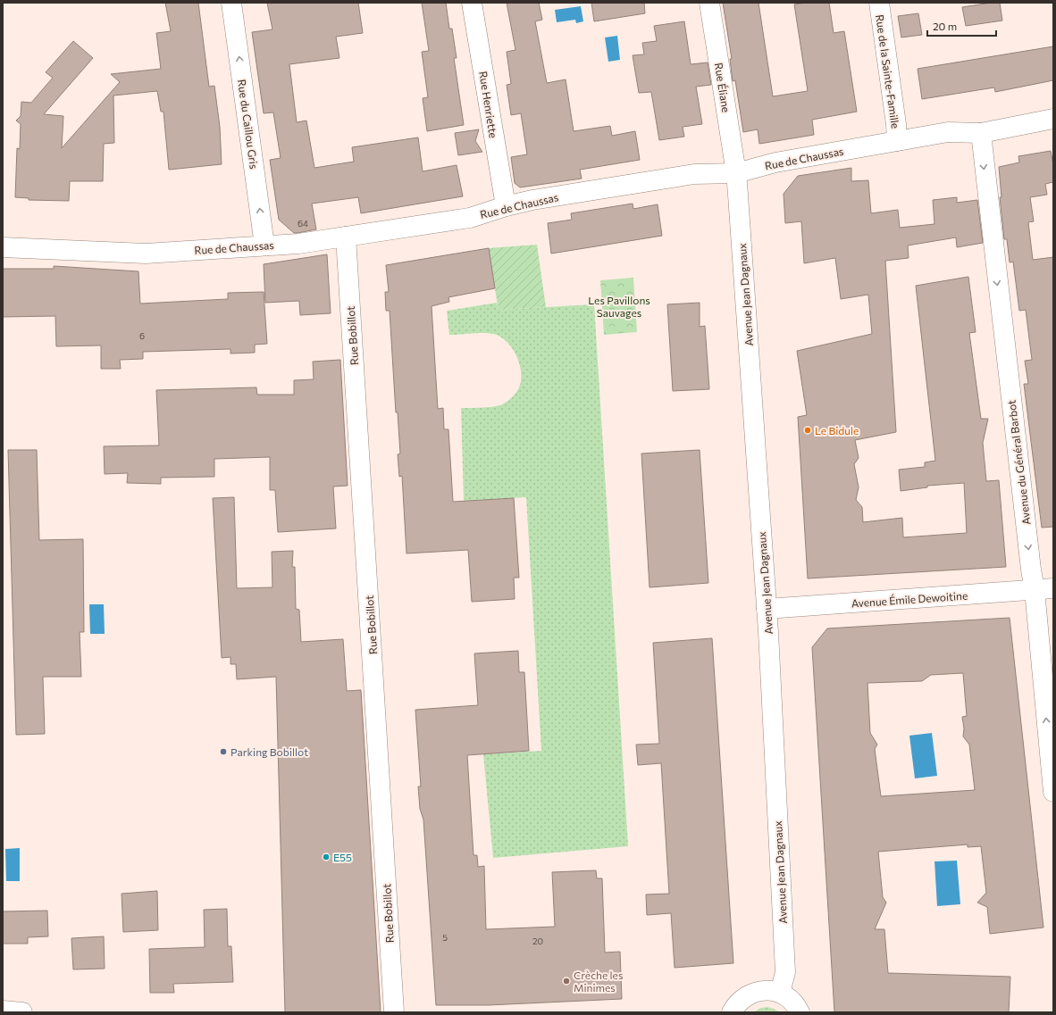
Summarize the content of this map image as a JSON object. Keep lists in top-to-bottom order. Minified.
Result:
{"streets":{"street":["Rue de la Sainte-Famille","Rue Éliane","Rue Henriette","Rue du Caillou Gris","Rue de Chaussas","Avenue Jean Dagnaux","Rue Bobillot","Avenue du Général Barbot","Avenue Émile Dewoitine"]},"crossings":[["Rue de la Sainte-Famille","Rue de Chaussas"],["Rue Éliane","Rue de Chaussas"],["Rue Éliane","Avenue Jean Dagnaux"],["Rue Henriette","Rue de Chaussas"],["Rue du Caillou Gris","Rue de Chaussas"],["Rue de Chaussas","Avenue Jean Dagnaux"],["Rue de Chaussas","Rue Bobillot"],["Rue de Chaussas","Avenue du Général Barbot"],["Avenue Jean Dagnaux","Avenue Émile Dewoitine"],["Avenue du Général Barbot","Avenue Émile Dewoitine"]],"one_way":["Rue du Caillou Gris"],"parks":["Les Pavillons Sauvages"],"places":["Le Bidule","Parking Bobillot","E55","Crèche les Minimes"],"house_numbers":["64","6","5","20"],"scale_bar":"20 m"}
